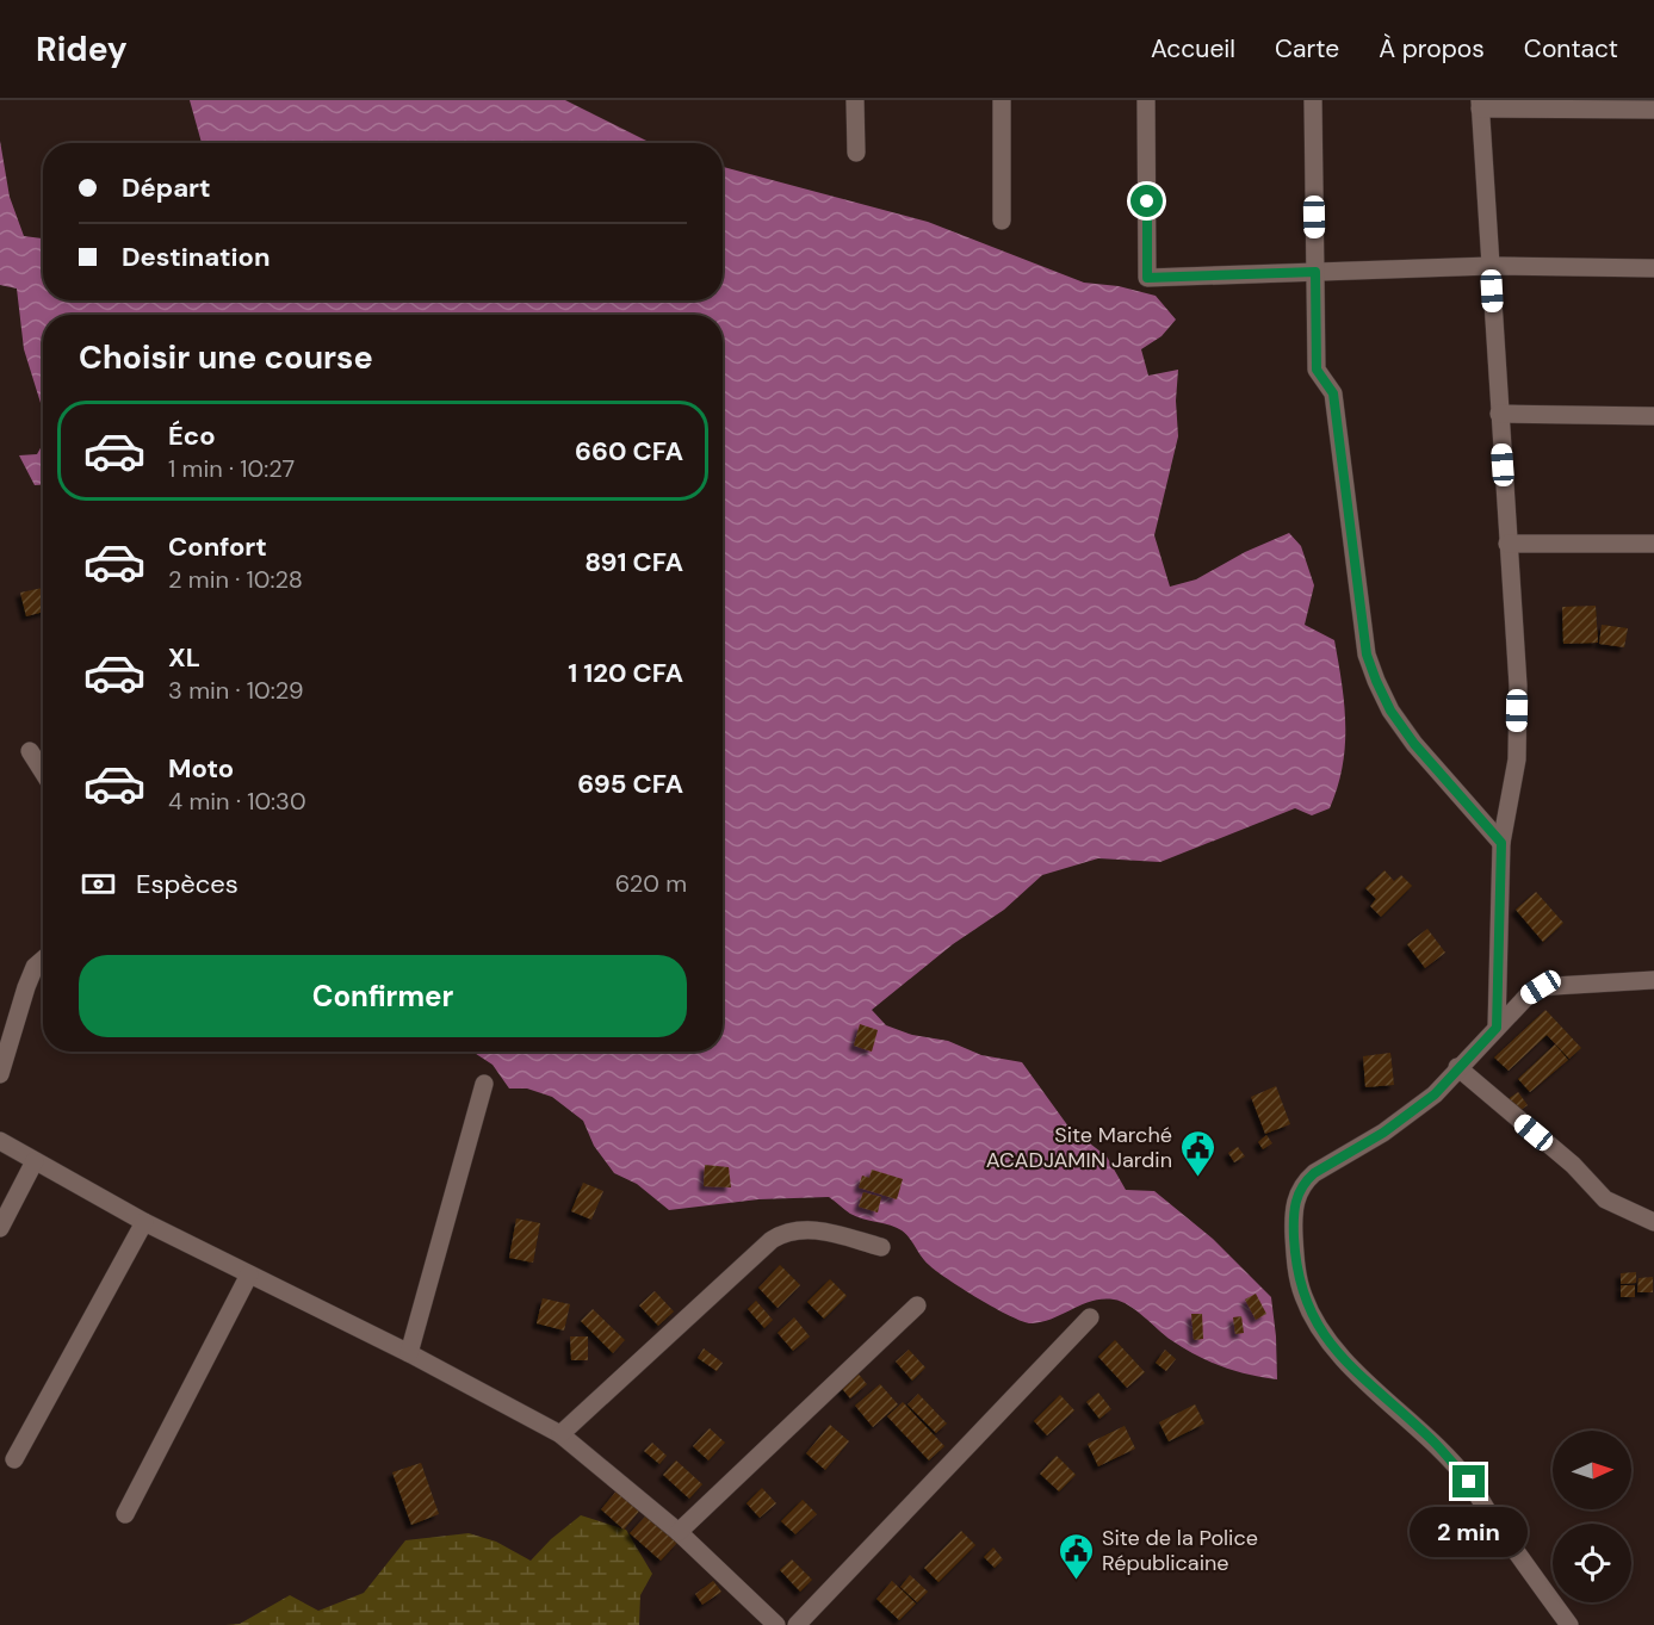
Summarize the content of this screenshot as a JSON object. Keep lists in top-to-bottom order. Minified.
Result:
{"places":{"public building":["Site Marché ACADJAMIN Jardin","Site de la Police Républicaine"]},"north":"right","page":{"header":"Ridey","nav":["Accueil","Carte","À propos","Contact"],"banner":["Départ","Destination"],"heading":"Choisir une course","list":[{"name":"Éco","note":"1 min · 10:27","value":"660 CFA"},{"name":"Confort","note":"2 min · 10:28","value":"891 CFA"},{"name":"XL","note":"3 min · 10:29","value":"1 120 CFA"},{"name":"Moto","note":"4 min · 10:30","value":"695 CFA"}],"pay":["Espèces","620 m"],"buttons":"Confirmer","bubble":"2 min"}}
